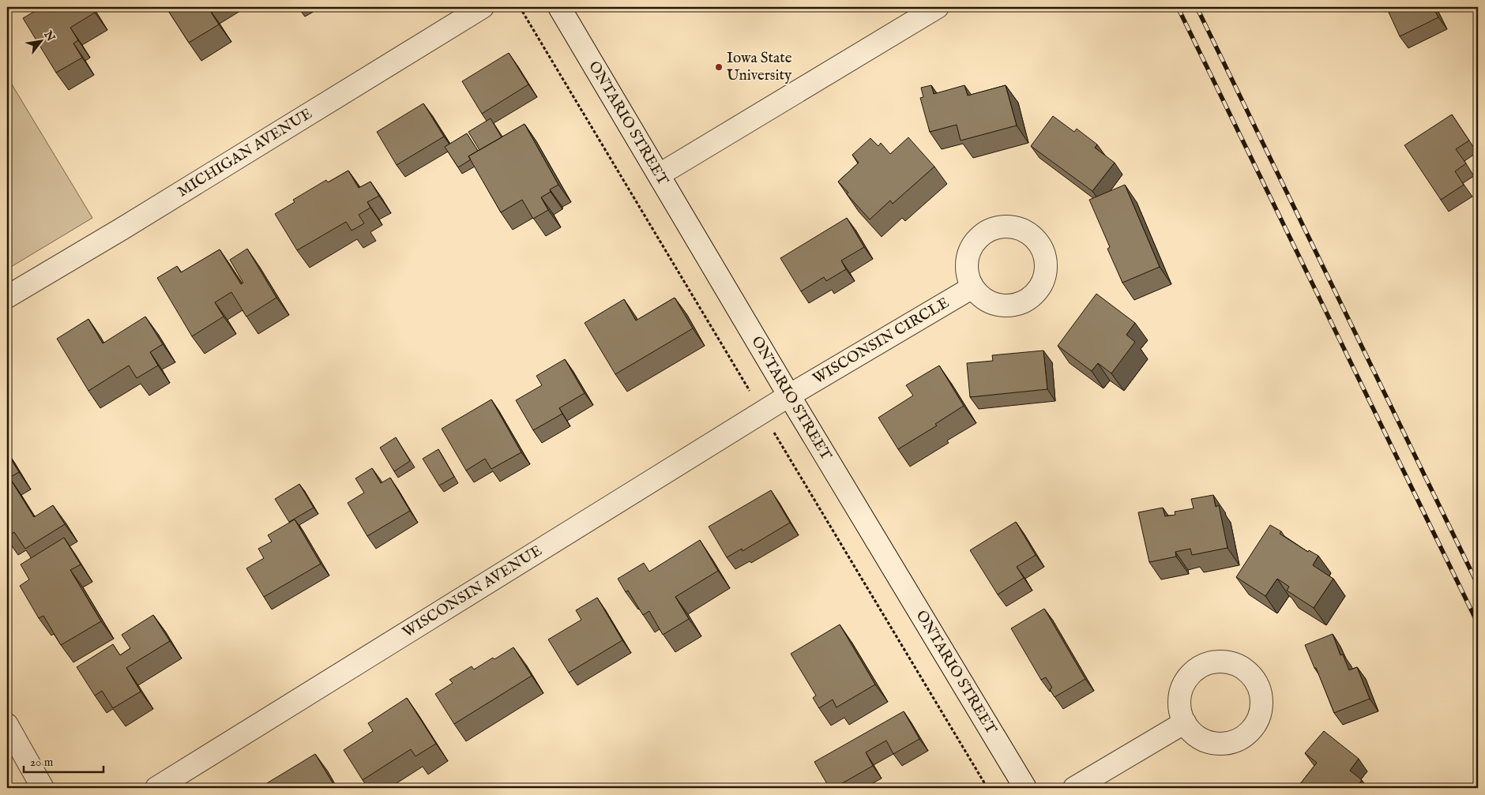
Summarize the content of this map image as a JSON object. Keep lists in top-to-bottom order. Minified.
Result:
{"streets":{"street":["ONTARIO STREET","MICHIGAN AVENUE","WISCONSIN CIRCLE","WISCONSIN AVENUE"]},"crossings":[["ONTARIO STREET","WISCONSIN CIRCLE"],["ONTARIO STREET","WISCONSIN AVENUE"],["WISCONSIN CIRCLE","WISCONSIN AVENUE"]],"places":["Iowa State University"],"scale_bar":"20 m","north":"top right"}
